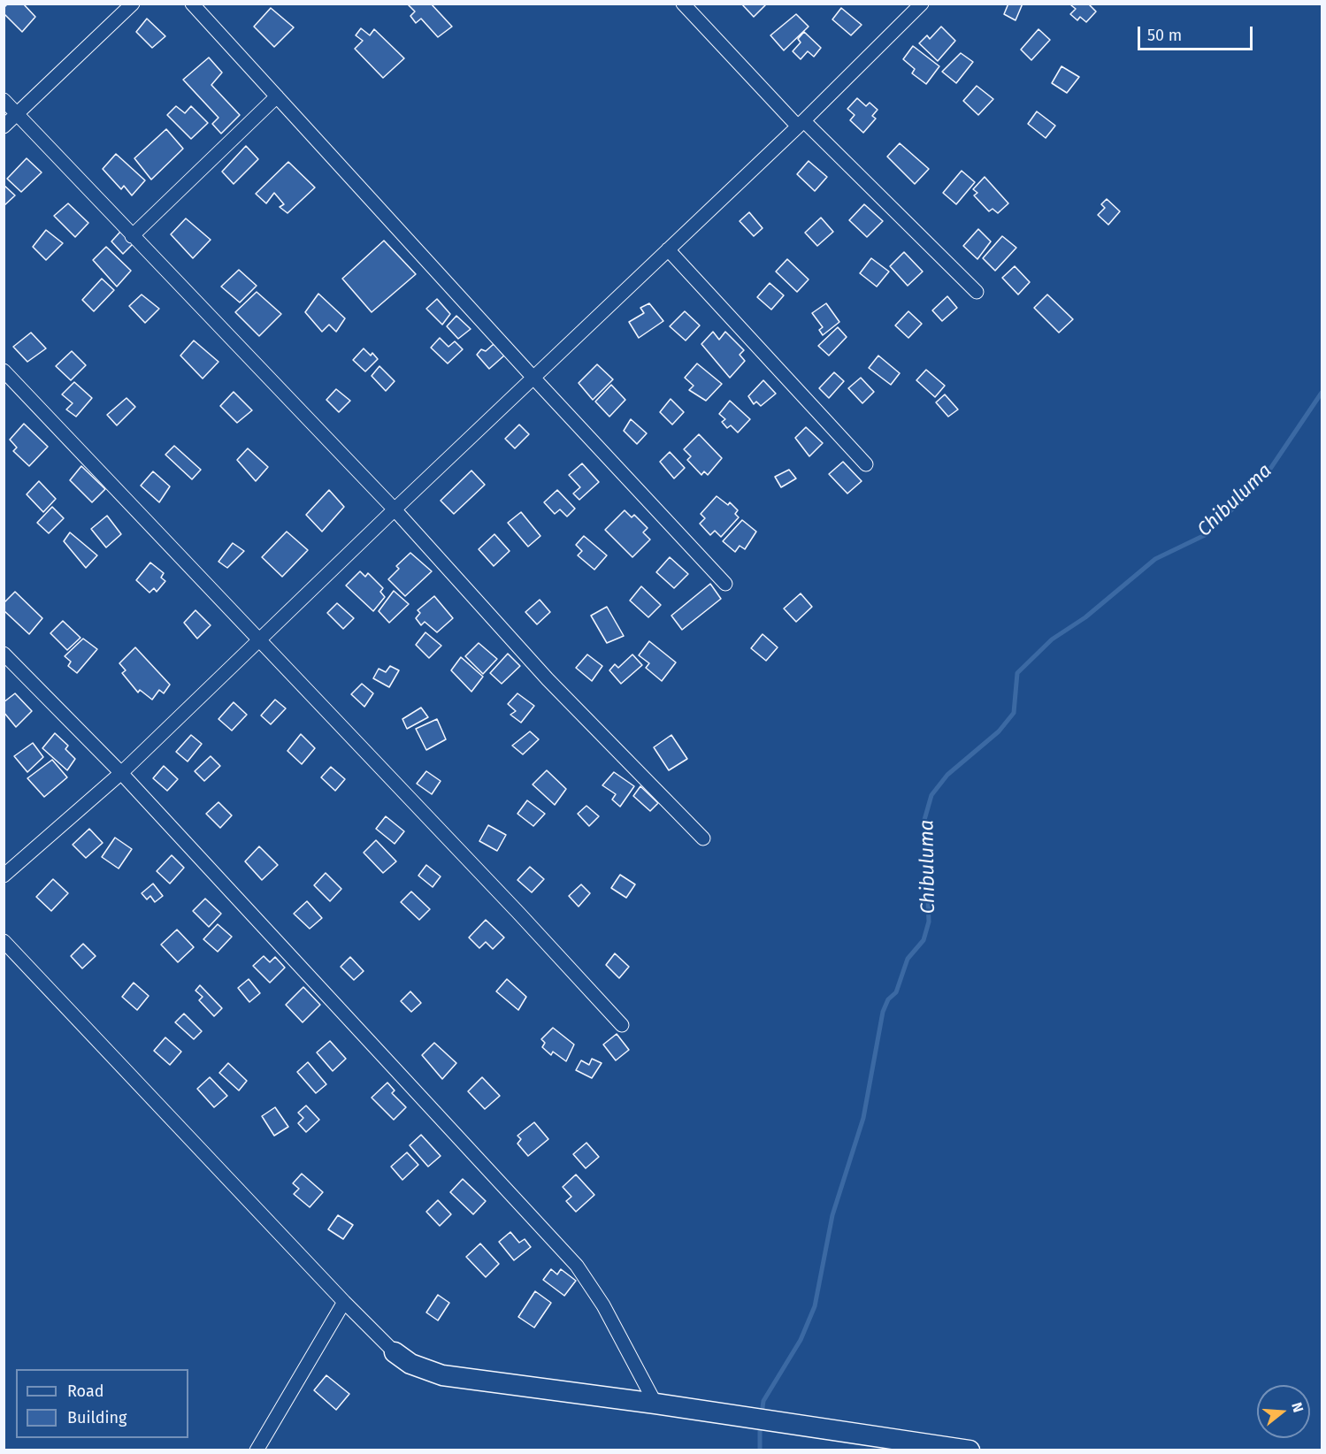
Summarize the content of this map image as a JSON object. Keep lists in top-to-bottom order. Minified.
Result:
{"water":["Chibuluma"],"legend":["Road","Building"],"scale_bar":"50 m","north":"right"}
